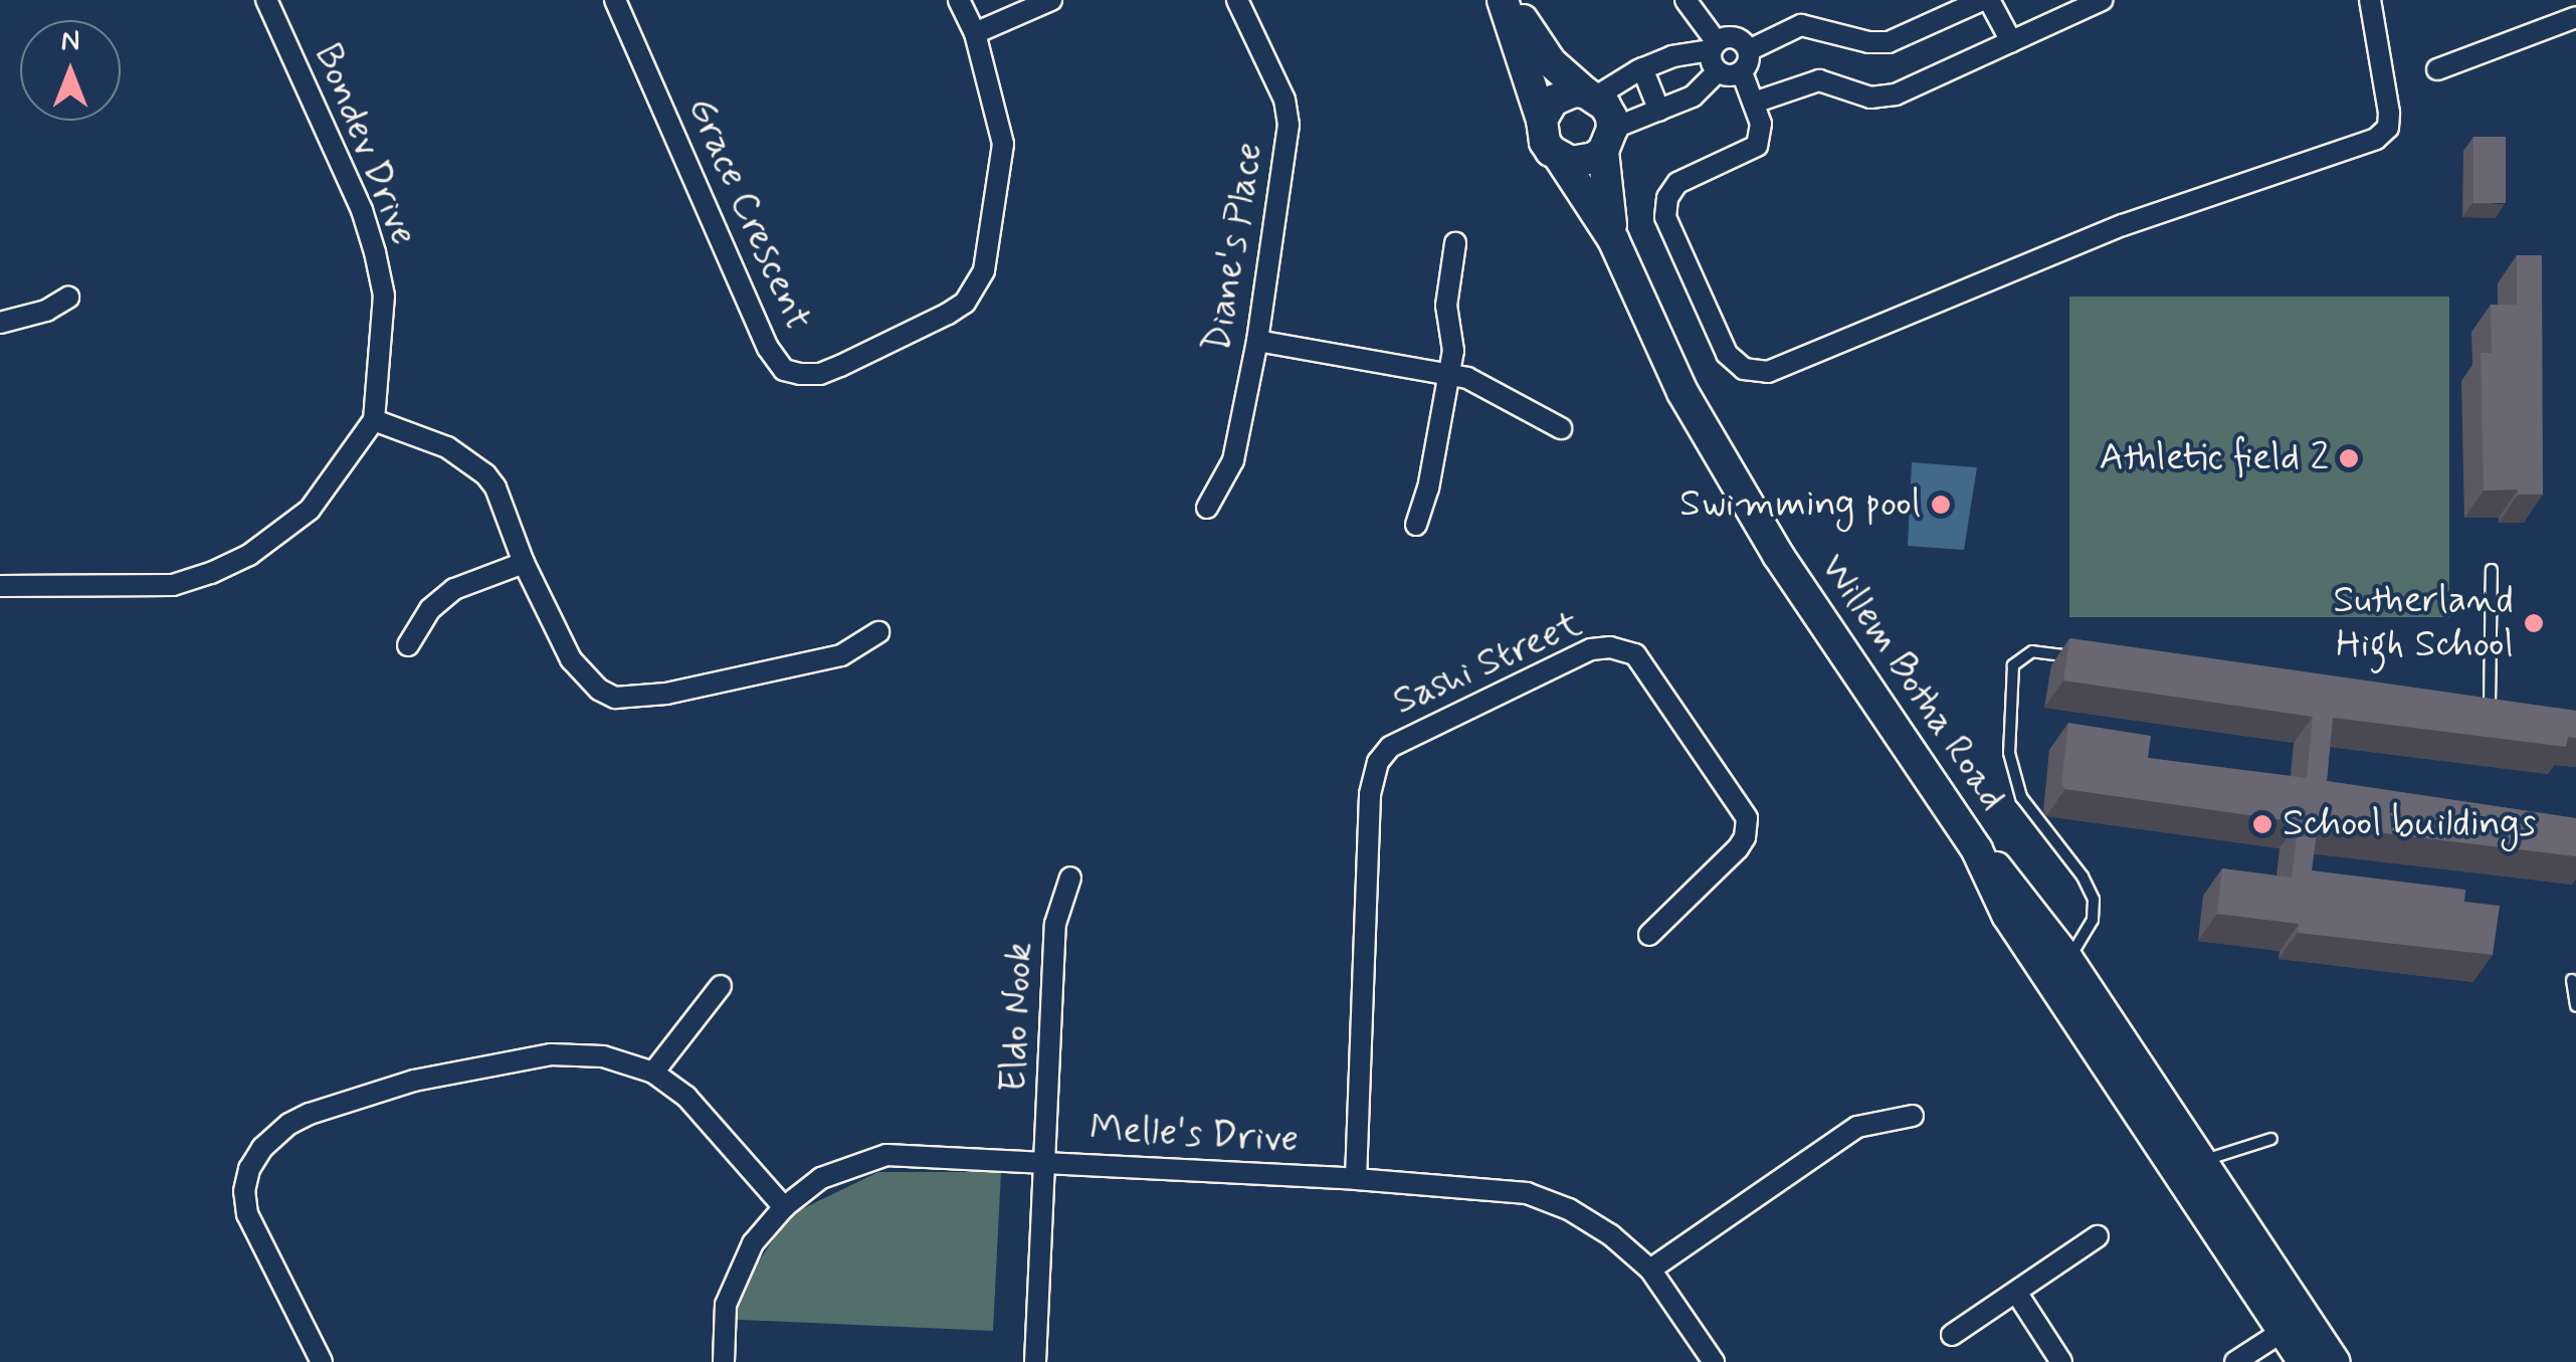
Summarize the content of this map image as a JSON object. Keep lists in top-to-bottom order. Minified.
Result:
{"streets":{"street":["Bondev Drive","Grace Crescent","Diane's Place","Sashi Street","Willem Botha Road","Eldo Nook","Melle's Drive"]},"crossings":[["Sashi Street","Melle's Drive"],["Eldo Nook","Melle's Drive"]],"places":["Athletic field 2","Swimming pool","Sutherland High School","School buildings"],"north":"top"}
